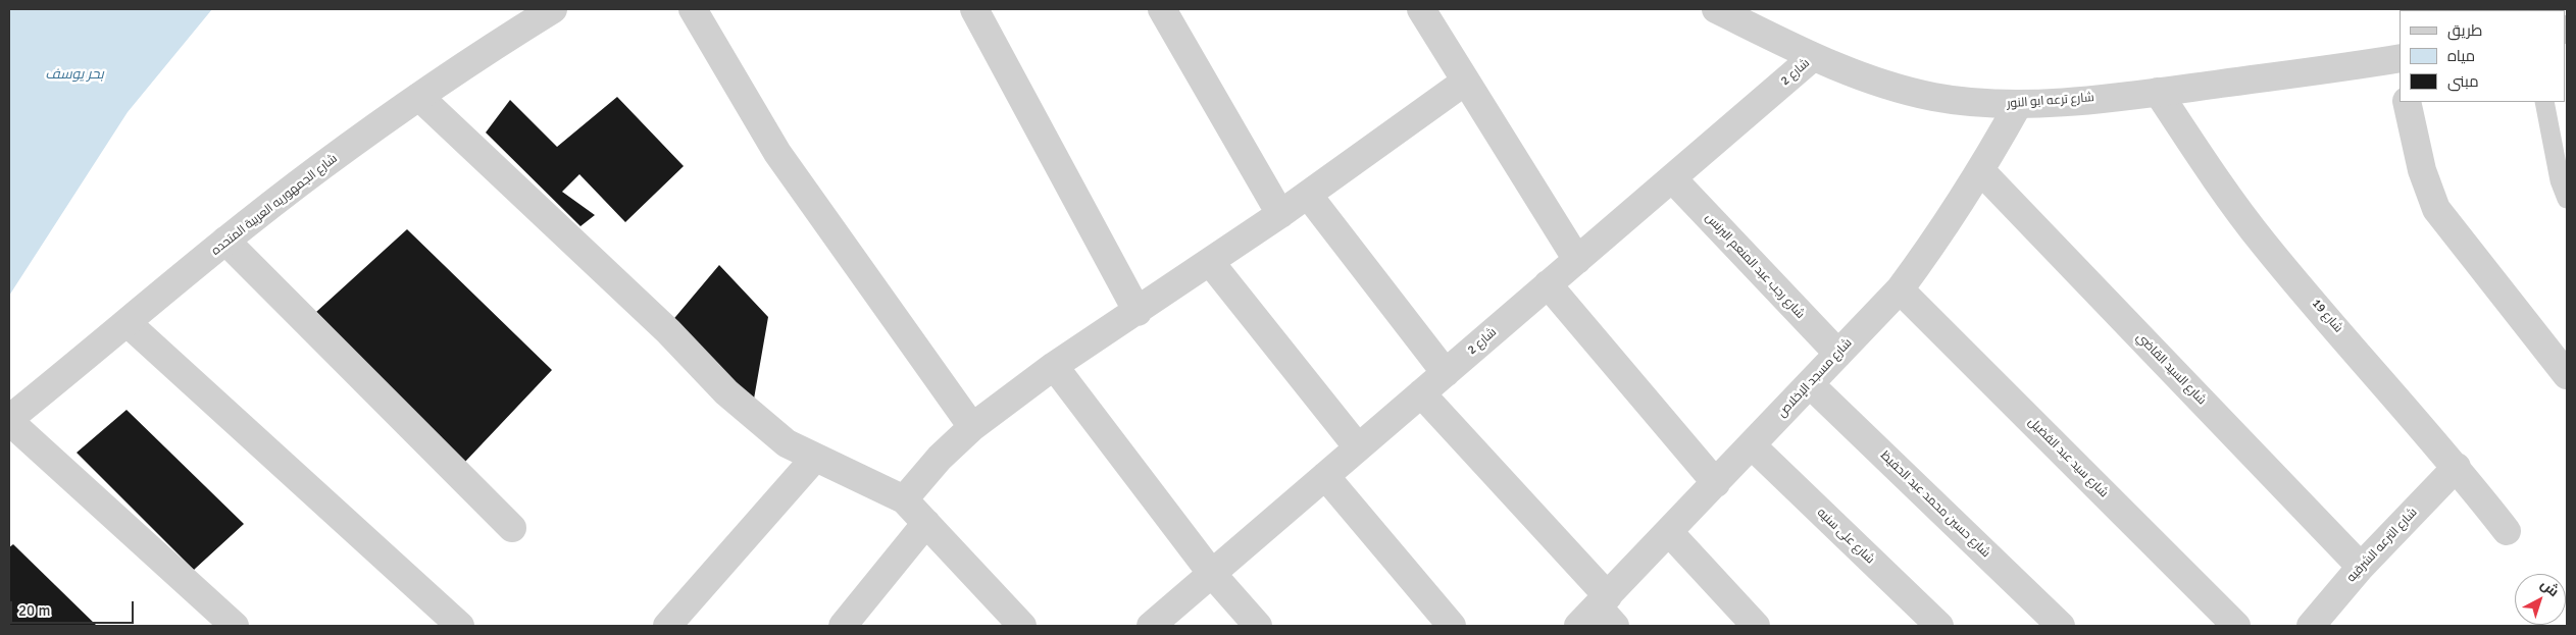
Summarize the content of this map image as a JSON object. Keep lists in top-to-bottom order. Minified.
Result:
{"streets":{"street":["شارع 2","شارع ترعه ابو النور","شارع الجمهوريه العربية المتحده","شارع رجب عبد المنعم البرنس","شارع 19","شارع السيد القاضي","شارع مسجد الإخلاص","شارع سيد عبد الفضيل","شارع حسين محمد عبد الحفيظ","شارع على سنيه","شارع الترعه الشرقيه"]},"crossings":[["شارع 2","شارع ترعه ابو النور"],["شارع 2","شارع رجب عبد المنعم البرنس"],["شارع ترعه ابو النور","شارع 19"],["شارع ترعه ابو النور","شارع مسجد الإخلاص"],["شارع رجب عبد المنعم البرنس","شارع مسجد الإخلاص"],["شارع 19","شارع الترعه الشرقيه"],["شارع السيد القاضي","شارع مسجد الإخلاص"],["شارع السيد القاضي","شارع الترعه الشرقيه"],["شارع مسجد الإخلاص","شارع سيد عبد الفضيل"],["شارع مسجد الإخلاص","شارع حسين محمد عبد الحفيظ"],["شارع مسجد الإخلاص","شارع على سنيه"]],"water":["بحر يوسف"],"legend":["طريق","مياه","مبنى"],"scale_bar":"20 m","north":"top right"}
